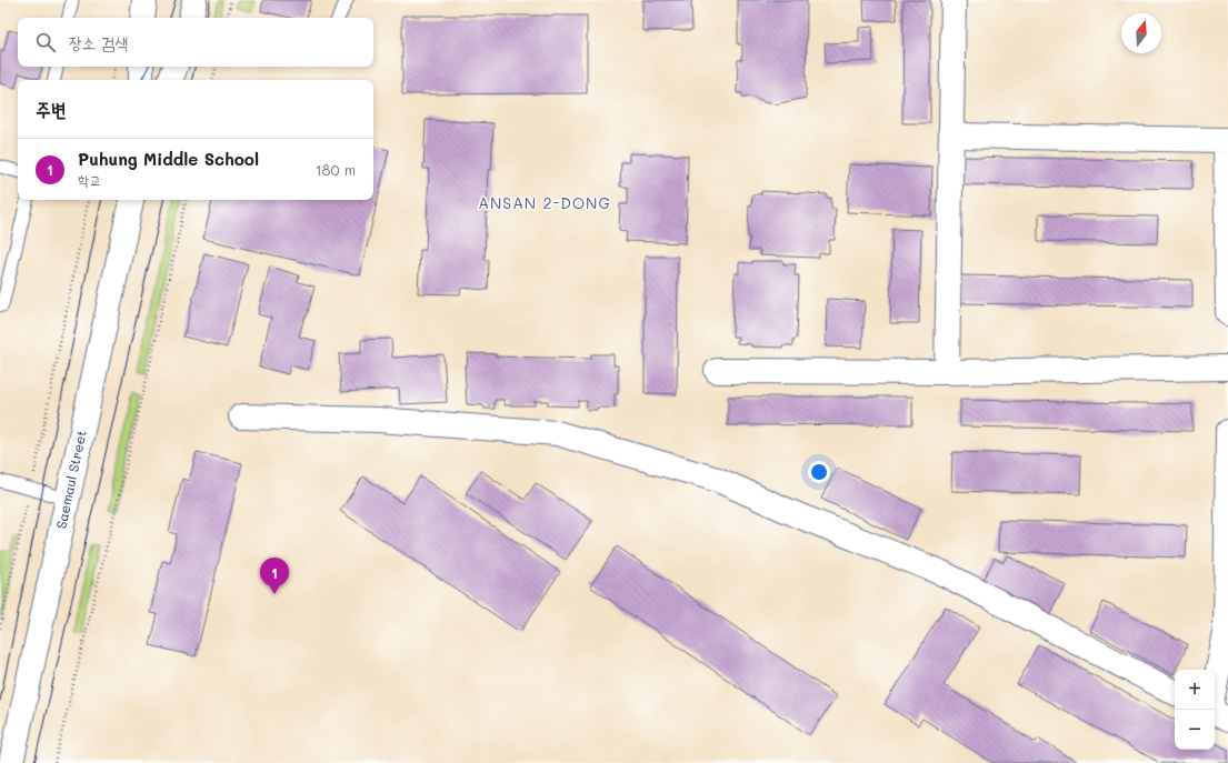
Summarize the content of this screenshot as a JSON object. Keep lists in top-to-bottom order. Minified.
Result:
{"streets":{"street":["Saemaul Street"]},"districts":["ANSAN 2-DONG"],"north":"top","page":{"search":"장소 검색","heading":"주변","list":[{"mark":"1","name":"Puhung Middle School","note":"학교","value":"180 m"}],"pins":"1","map_buttons":["+","−"]}}
